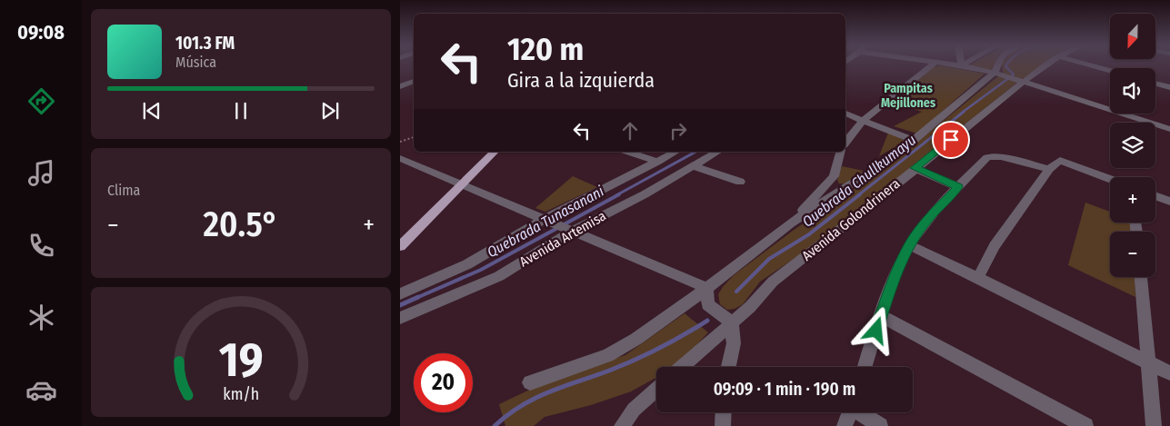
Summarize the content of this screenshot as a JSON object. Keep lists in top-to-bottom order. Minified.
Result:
{"streets":{"street":["Avenida Golondrinera","Avenida Artemisa"]},"districts":["Pampitas Mejillones"],"water":["Quebrada Chullkumayu","Quebrada Tunasanani"],"north":"bottom","page":{"tabs":"09:08","map_buttons":["+","−"],"turn":["120 m","Gira a la izquierda"],"song":["101.3 FM","Música"],"tile":"Clima","heat":["−","20.5°","+"],"limit":"20","trip":"09:09 · 1 min · 190 m","gauge":["19","km/h"]}}
